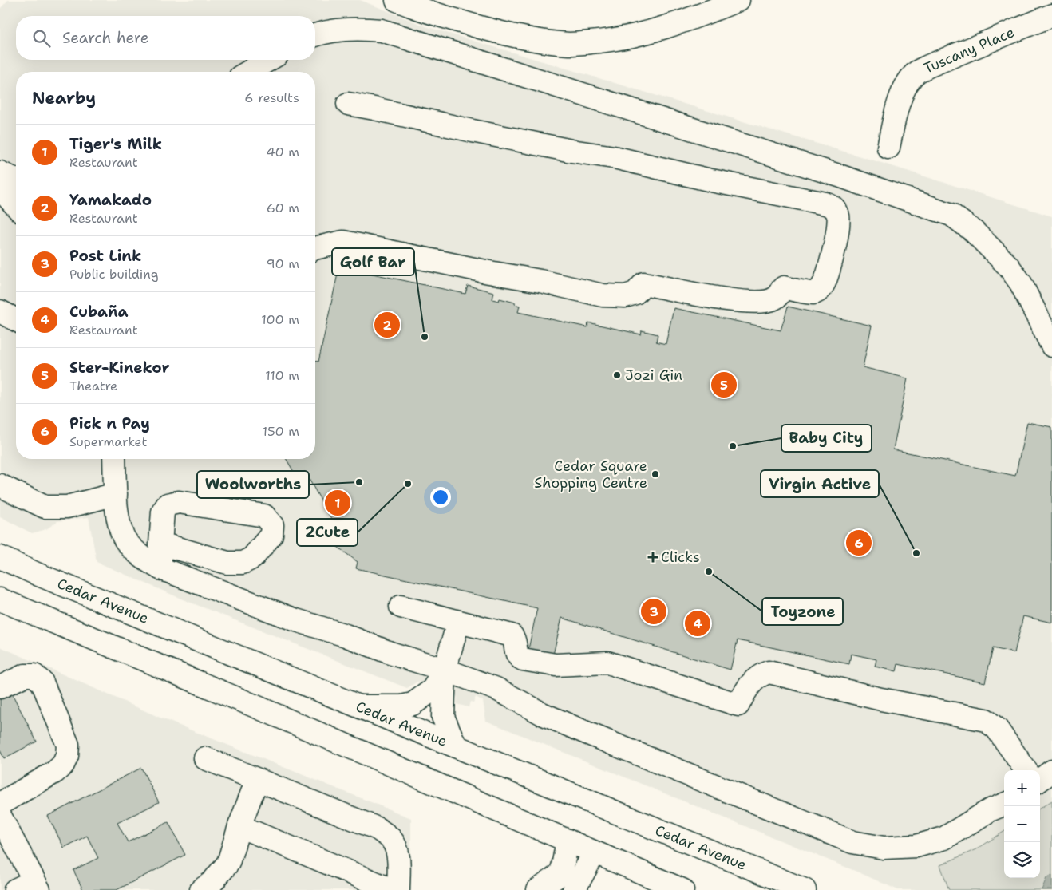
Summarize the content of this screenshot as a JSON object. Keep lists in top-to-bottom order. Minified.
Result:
{"streets":{"main road":["Tuscany Place","Cedar Avenue"]},"places":{"other":["Golf Bar","Jozi Gin","Baby City","Cedar Square Shopping Centre","Woolworths","2Cute","Virgin Active","Toyzone"],"health":["Clicks"]},"page":{"search":"Search here","heading":["Nearby","6 results"],"list":[{"mark":"1","name":"Tiger's Milk","note":"Restaurant","value":"40 m"},{"mark":"2","name":"Yamakado","note":"Restaurant","value":"60 m"},{"mark":"3","name":"Post Link","note":"Public building","value":"90 m"},{"mark":"4","name":"Cubaña","note":"Restaurant","value":"100 m"},{"mark":"5","name":"Ster-Kinekor","note":"Theatre","value":"110 m"},{"mark":"6","name":"Pick n Pay","note":"Supermarket","value":"150 m"}],"pins":["2","5","1","6","3","4"],"map_buttons":["+","−"]}}
